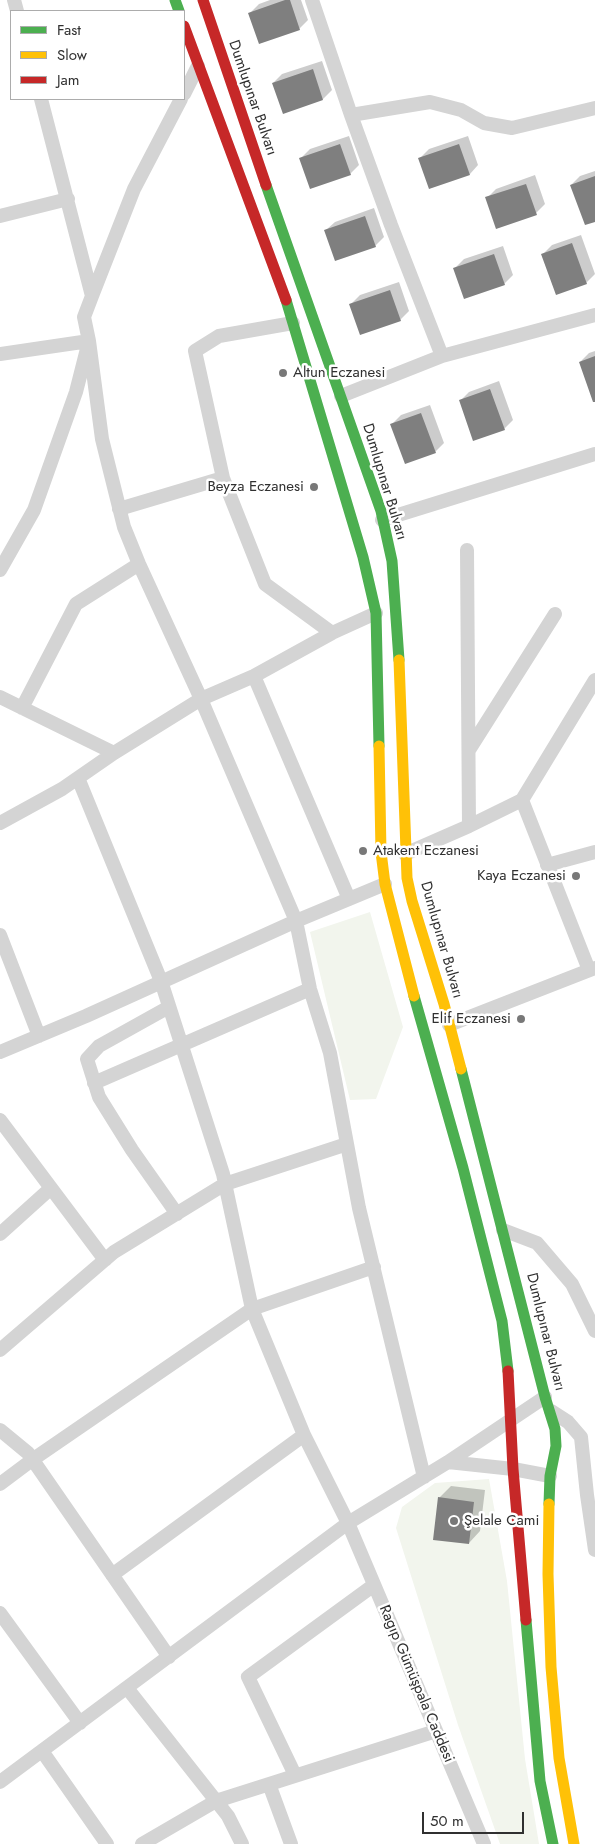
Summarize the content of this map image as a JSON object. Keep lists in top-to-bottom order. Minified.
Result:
{"streets":{"main road":["Dumlupınar Bulvarı"],"street":["Ragıp Gümüşpala Caddesi"]},"places":["Altun Eczanesi","Beyza Eczanesi","Atakent Eczanesi","Kaya Eczanesi","Elif Eczanesi","Şelale Cami"],"legend":["Fast","Slow","Jam"],"scale_bar":"50 m"}
